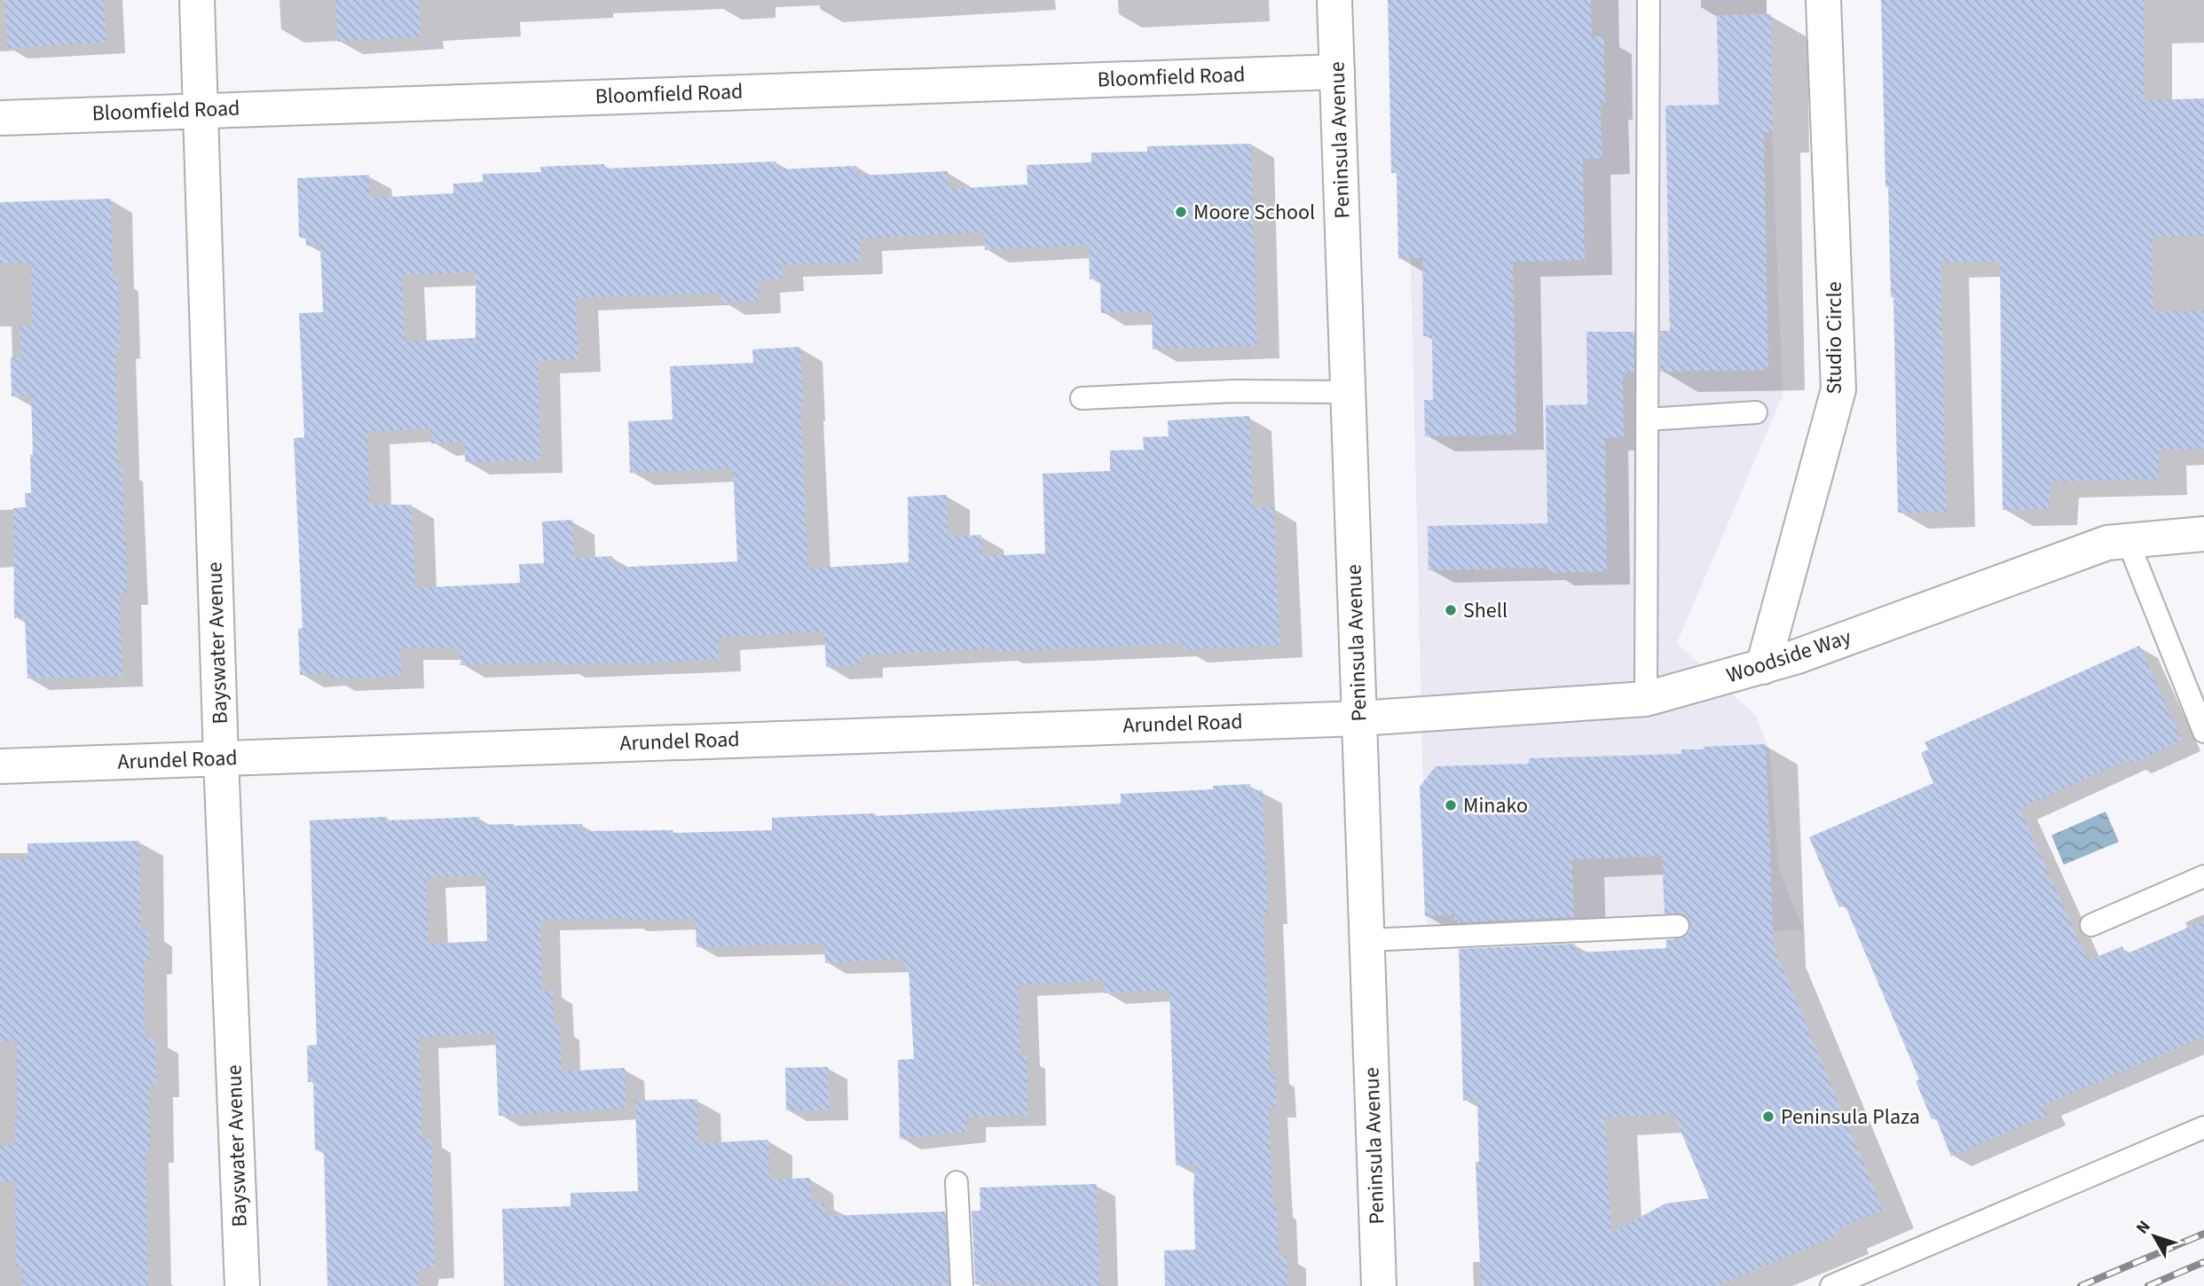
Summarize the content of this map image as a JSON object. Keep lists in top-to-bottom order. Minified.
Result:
{"streets":{"street":["Bloomfield Road","Peninsula Avenue","Studio Circle","Bayswater Avenue","Woodside Way","Arundel Road"]},"crossings":[["Bloomfield Road","Peninsula Avenue"],["Bloomfield Road","Bayswater Avenue"],["Peninsula Avenue","Woodside Way"],["Peninsula Avenue","Arundel Road"],["Studio Circle","Woodside Way"],["Bayswater Avenue","Arundel Road"],["Woodside Way","Arundel Road"]],"places":["Moore School","Shell","Minako","Peninsula Plaza"],"north":"top left"}
